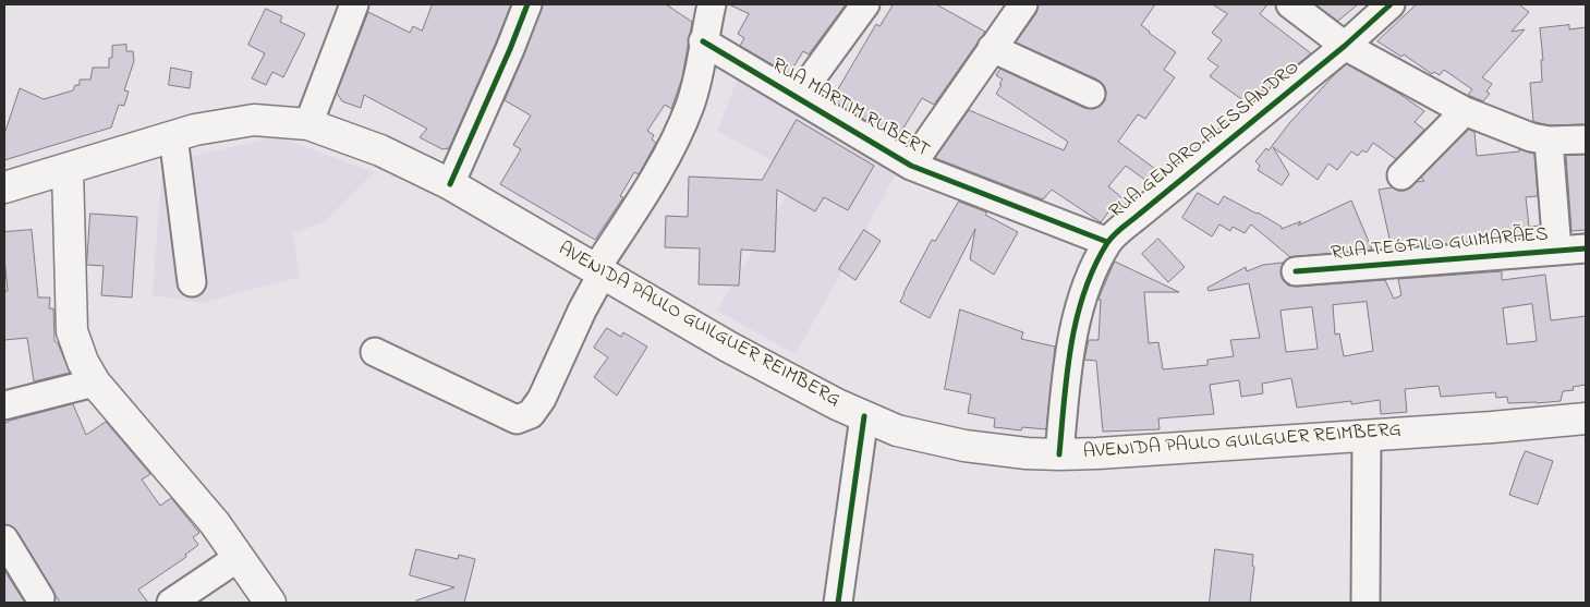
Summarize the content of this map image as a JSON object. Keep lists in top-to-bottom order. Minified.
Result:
{"streets":{"main road":["AVENIDA PAULO GUILGUER REIMBERG"],"street":["RUA MARTIM RUBERT","RUA GENARO ALESSANDRO","RUA TEÓFILO GUIMARÃES"]},"crossings":[["RUA MARTIM RUBERT","RUA GENARO ALESSANDRO"],["RUA GENARO ALESSANDRO","AVENIDA PAULO GUILGUER REIMBERG"]]}
